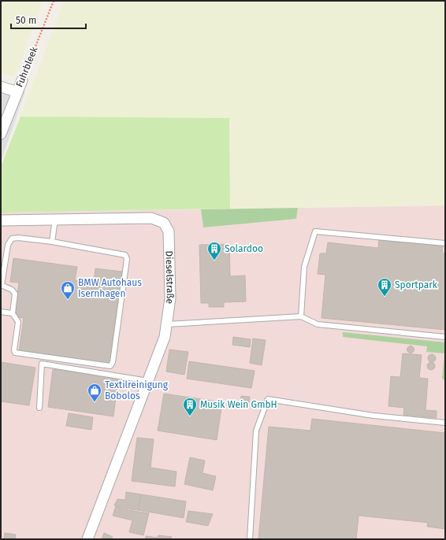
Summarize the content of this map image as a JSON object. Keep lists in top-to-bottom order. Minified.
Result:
{"streets":{"street":["Fuhrbleek","Dieselstraße"]},"places":{"building":["Solardoo","Sportpark","Musik Wein GmbH"],"shop":["BMW Autohaus Isernhagen","Textilreinigung Bobolos"]},"scale_bar":"50 m"}
